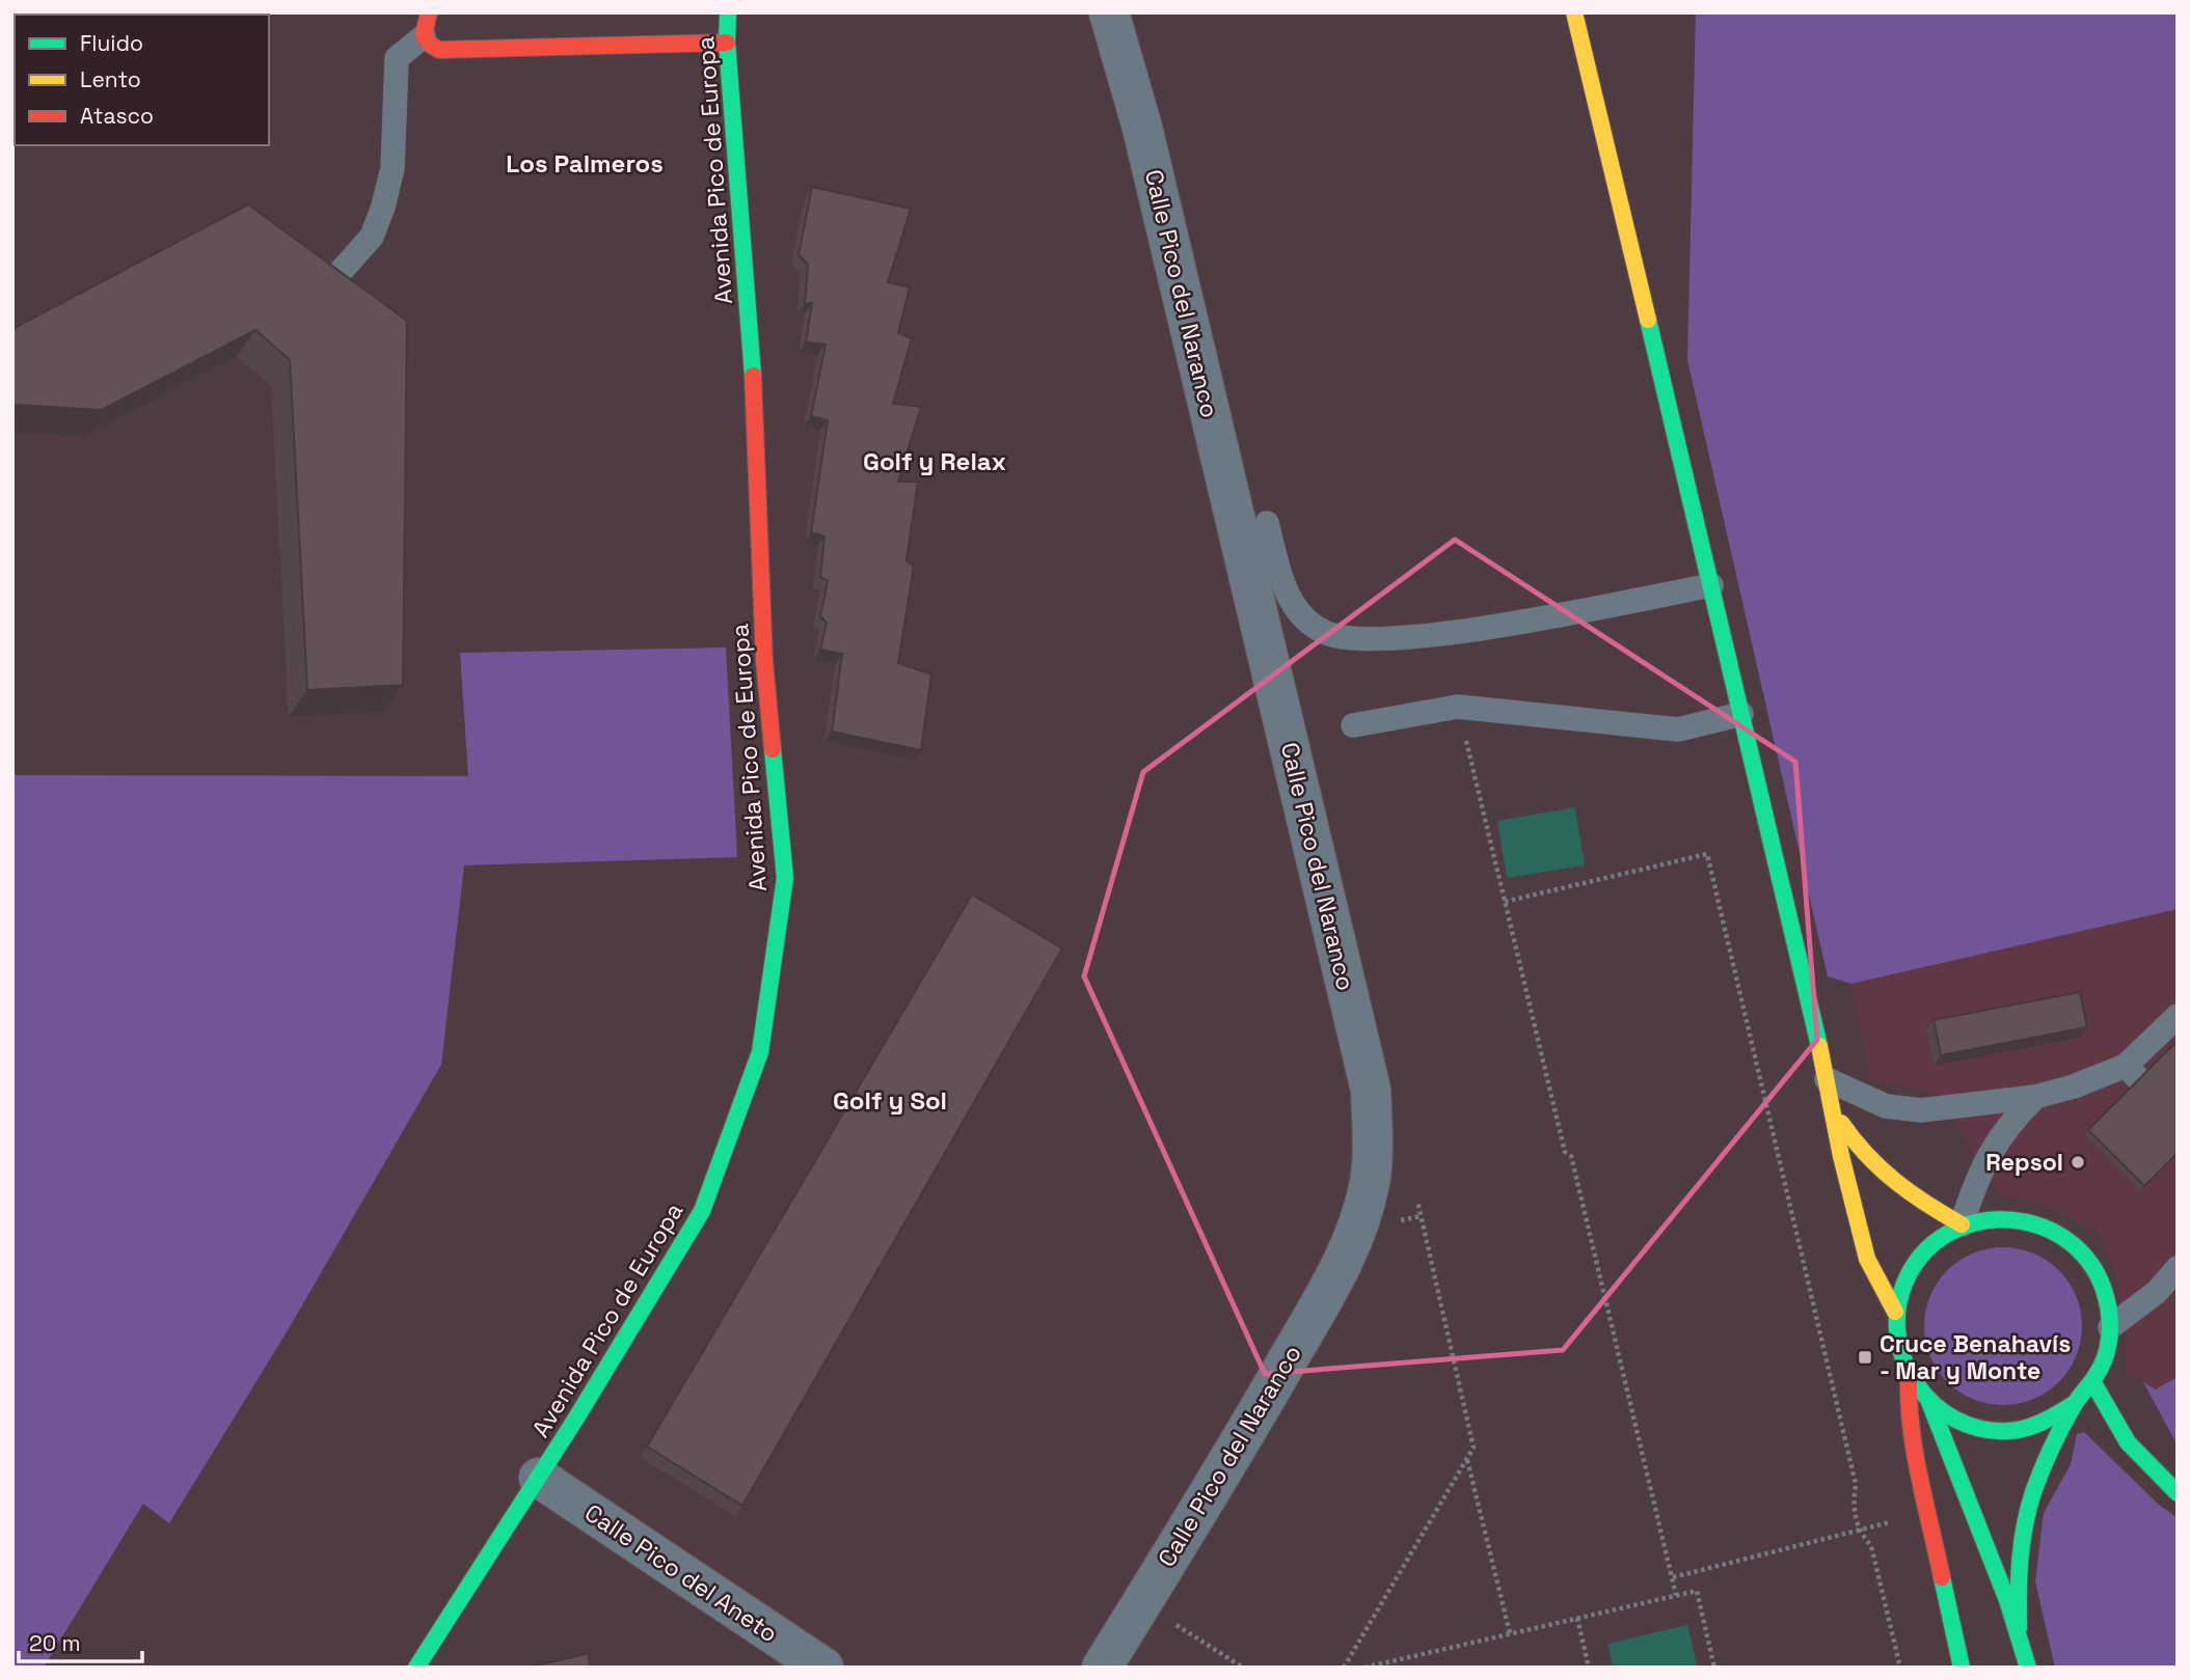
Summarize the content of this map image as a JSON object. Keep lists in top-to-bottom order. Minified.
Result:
{"streets":{"main road":["Avenida Pico de Europa"],"street":["Calle Pico del Naranco","Calle Pico del Aneto"]},"crossings":[["Avenida Pico de Europa","Calle Pico del Aneto"]],"districts":["Los Palmeros","Golf y Relax","Golf y Sol"],"places":{"other":["Repsol"],"transit":["Cruce Benahavís - Mar y Monte"]},"legend":["Fluido","Lento","Atasco"],"scale_bar":"20 m"}
